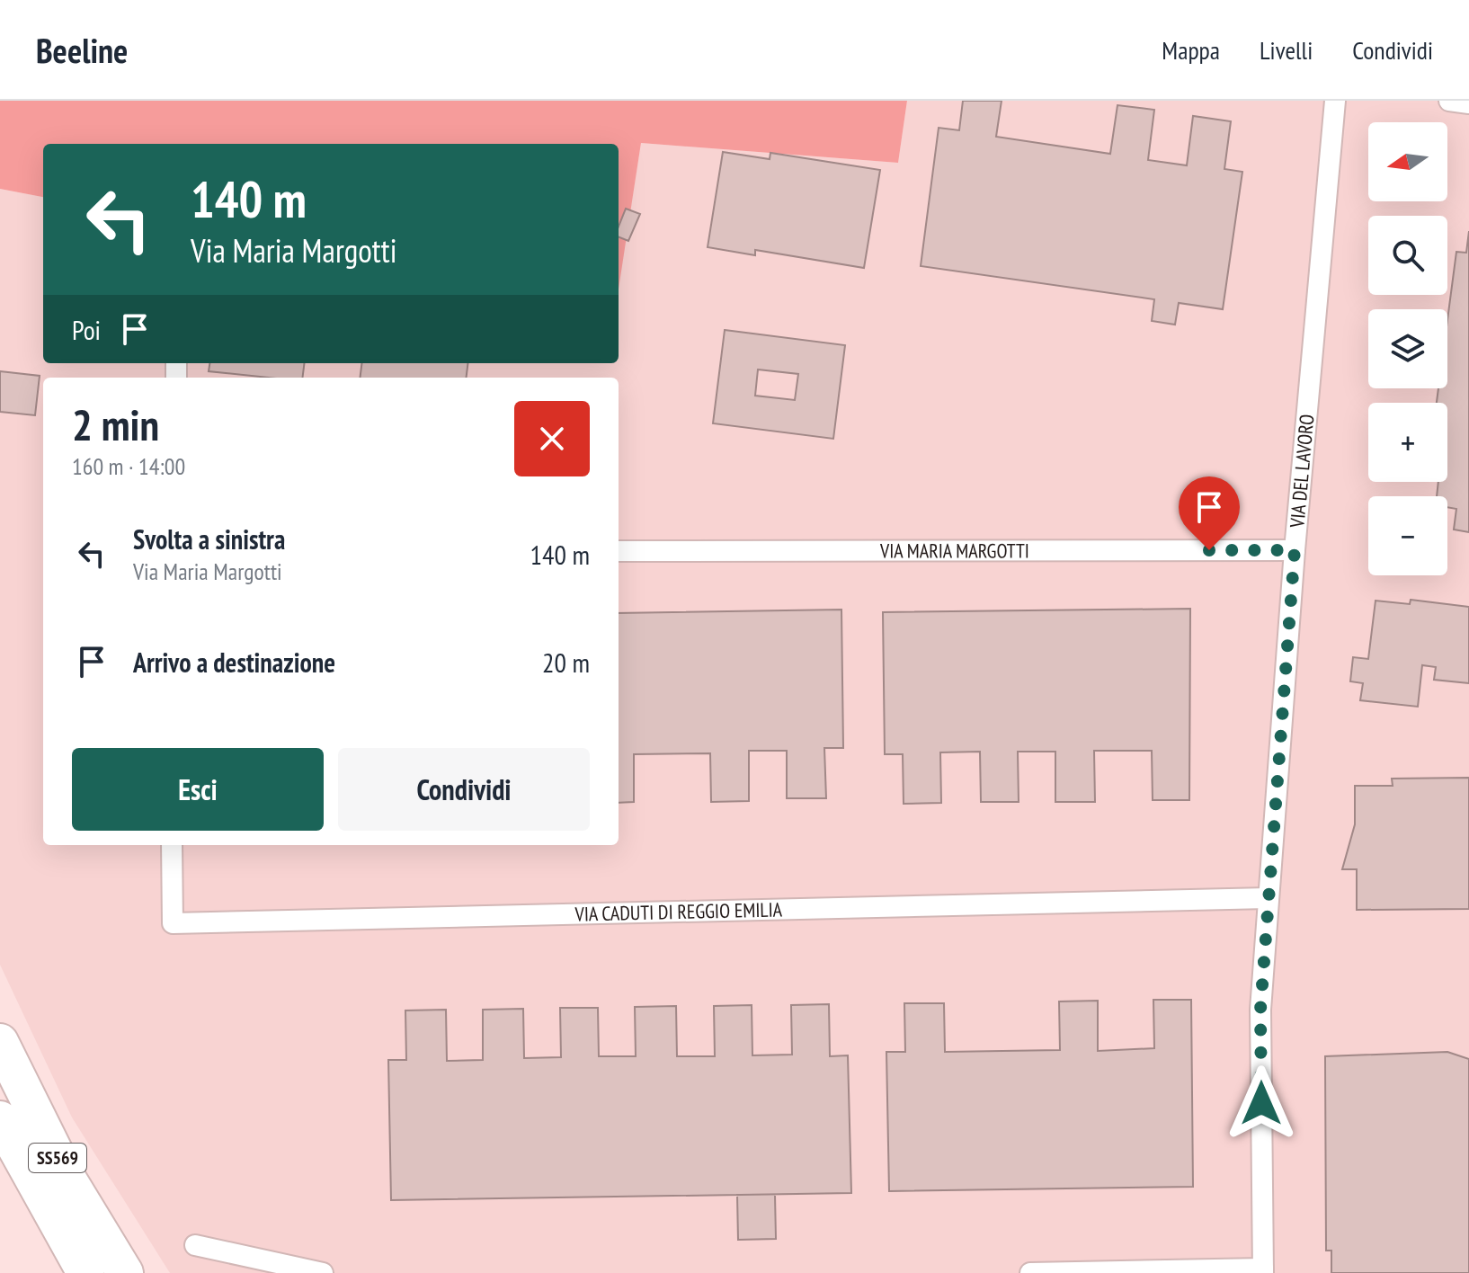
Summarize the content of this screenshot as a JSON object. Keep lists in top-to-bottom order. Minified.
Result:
{"streets":{"highway":["SS569"],"street":["VIA DEL LAVORO","VIA MARIA MARGOTTI","VIA CADUTI DI REGGIO EMILIA"]},"crossings":[["VIA DEL LAVORO","VIA MARIA MARGOTTI"],["VIA DEL LAVORO","VIA CADUTI DI REGGIO EMILIA"]],"north":"left","page":{"header":"Beeline","nav":["Mappa","Livelli","Condividi"],"map_buttons":["+","−"],"turn":["140 m","Via Maria Margotti"],"then":"Poi","heading":["2 min","160 m · 14:00"],"list":[{"name":"Svolta a sinistra","note":"Via Maria Margotti","value":"140 m"},{"name":"Arrivo a destinazione","value":"20 m"}],"buttons":["Esci","Condividi"]}}
